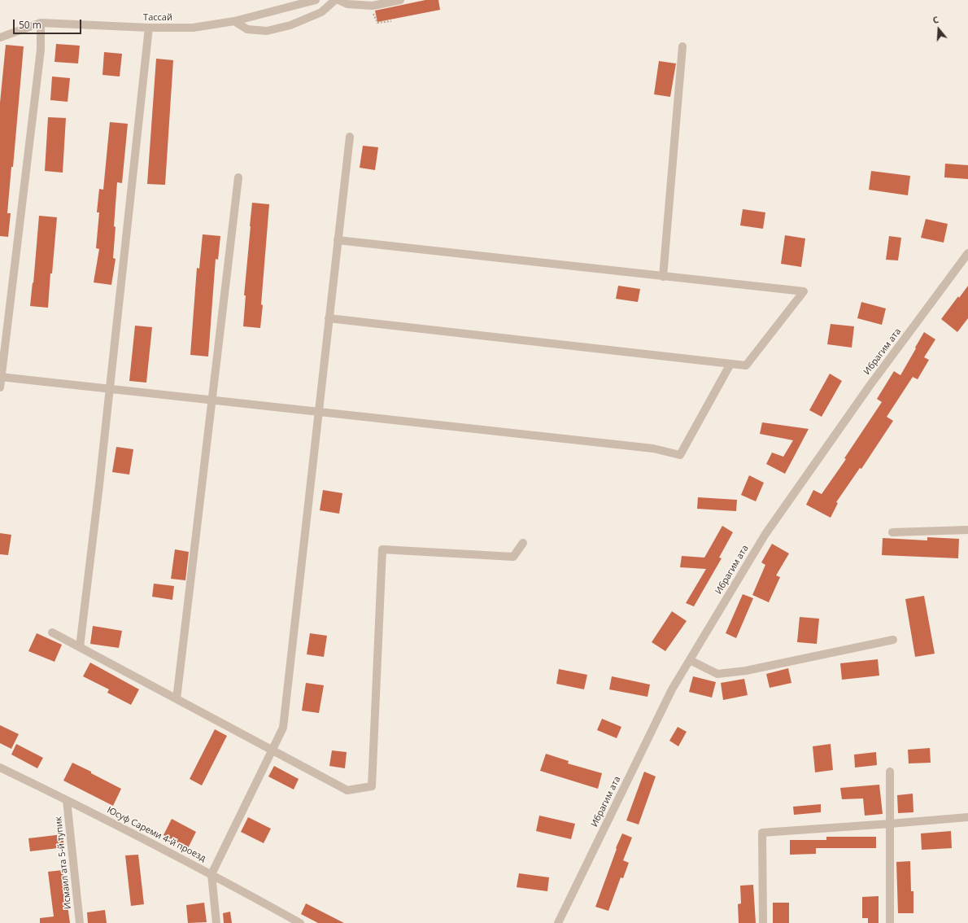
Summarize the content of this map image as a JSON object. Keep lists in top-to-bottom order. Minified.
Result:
{"streets":{"street":["Тассай","Ибрагим ата","Юсуф Сареми 4-й проезд","Исмаил ата 5-й тупик"]},"crossings":[["Юсуф Сареми 4-й проезд","Исмаил ата 5-й тупик"]],"scale_bar":"50 m","north":"top"}
